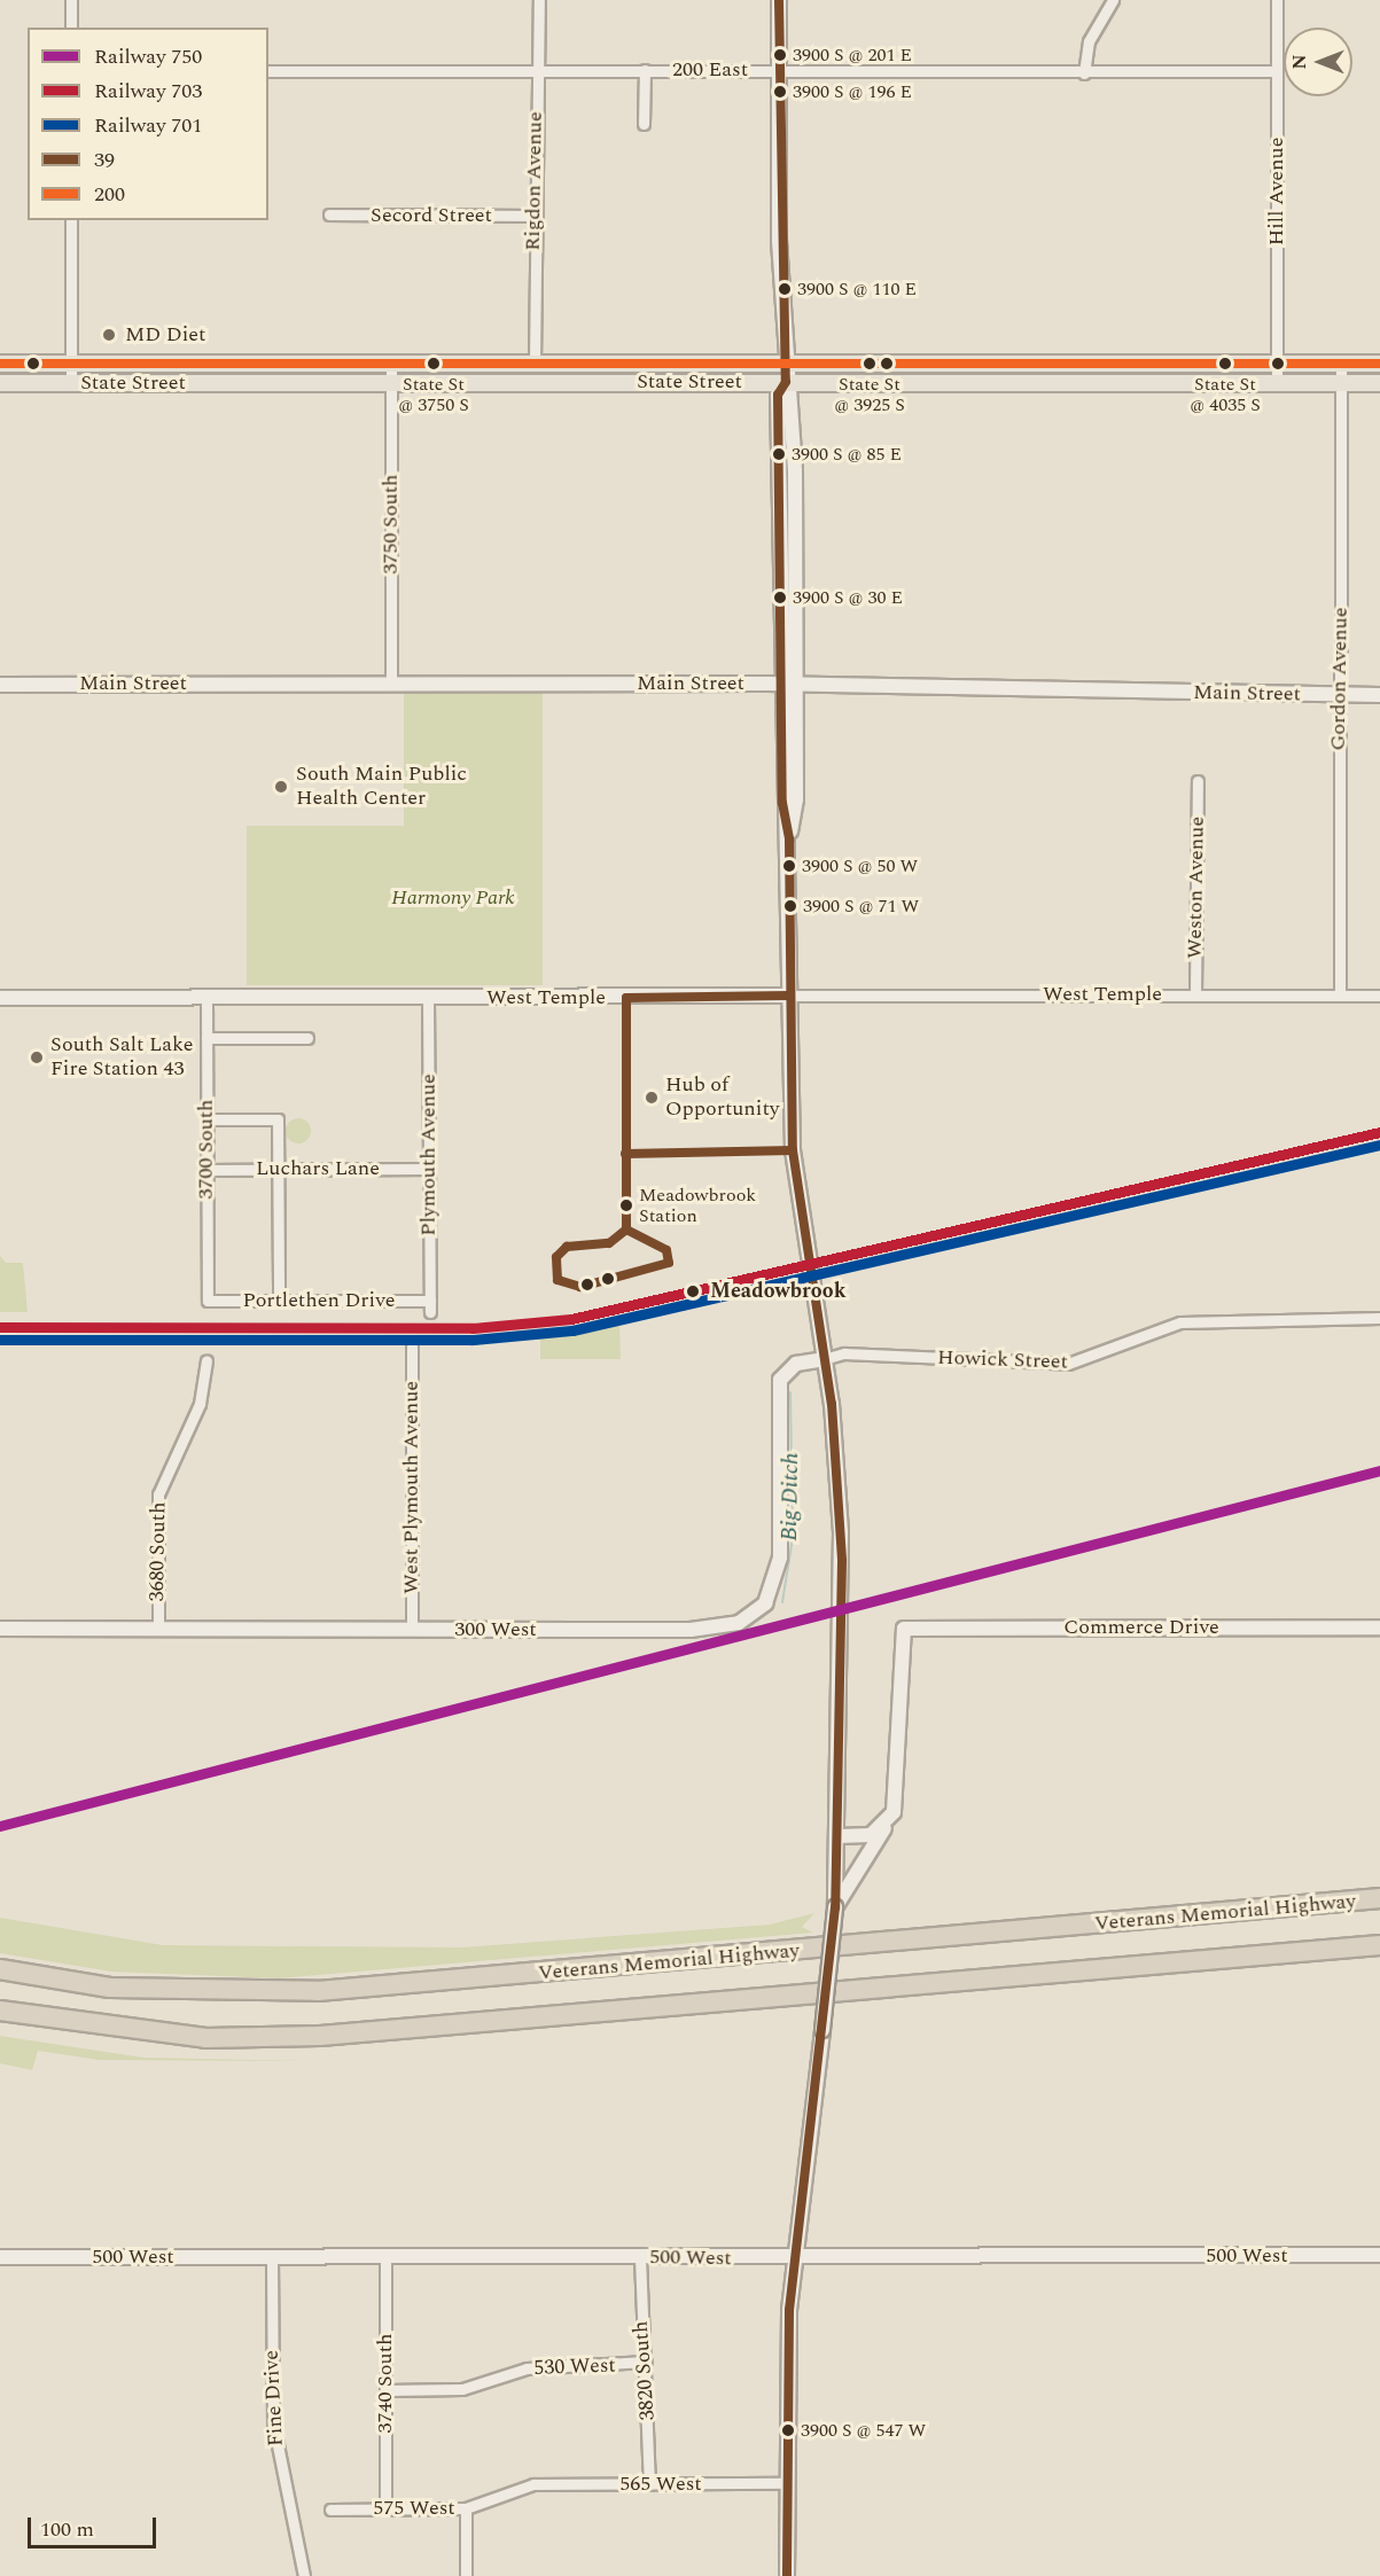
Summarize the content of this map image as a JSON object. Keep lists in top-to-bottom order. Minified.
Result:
{"streets":{"highway":["Veterans Memorial Highway"],"main road":["State Street","Main Street","West Temple","Commerce Drive","300 West","500 West"],"street":["200 East","Rigdon Avenue","Hill Avenue","Secord Street","3750 South","Gordon Avenue","Weston Avenue","3700 South","Plymouth Avenue","Luchars Lane","Portlethen Drive","Howick Street","West Plymouth Avenue","3680 South","530 West","3820 South","3740 South","Fine Drive","565 West","575 West"]},"crossings":[["200 East","Rigdon Avenue"],["200 East","Hill Avenue"],["Rigdon Avenue","Secord Street"],["Rigdon Avenue","State Street"],["Hill Avenue","State Street"],["State Street","3750 South"],["State Street","Gordon Avenue"],["3750 South","Main Street"],["Gordon Avenue","Main Street"],["Gordon Avenue","West Temple"],["Weston Avenue","West Temple"],["West Temple","3700 South"],["West Temple","Plymouth Avenue"],["3700 South","Luchars Lane"],["3700 South","Portlethen Drive"],["Plymouth Avenue","Luchars Lane"],["Plymouth Avenue","Portlethen Drive"],["Howick Street","300 West"],["West Plymouth Avenue","300 West"],["3680 South","300 West"],["500 West","3820 South"],["500 West","3740 South"],["500 West","Fine Drive"],["530 West","3820 South"],["530 West","3740 South"],["3820 South","565 West"],["3740 South","575 West"],["565 West","575 West"]],"water":["Big Ditch"],"parks":["Harmony Park"],"places":["3900 S @ 201 E","3900 S @ 196 E","3900 S @ 110 E","MD Diet","State St @ 3750 S","State St @ 3925 S","State St @ 4035 S","3900 S @ 85 E","3900 S @ 30 E","South Main Public Health Center","3900 S @ 50 W","3900 S @ 71 W","South Salt Lake Fire Station 43","Hub of Opportunity","Meadowbrook Station","Meadowbrook","3900 S @ 547 W"],"lines":["transit line 39","transit line 200","rail line 703","rail line 701","rail line 750"],"legend":["Railway 750","Railway 703","Railway 701","39","200"],"scale_bar":"100 m","north":"left"}
